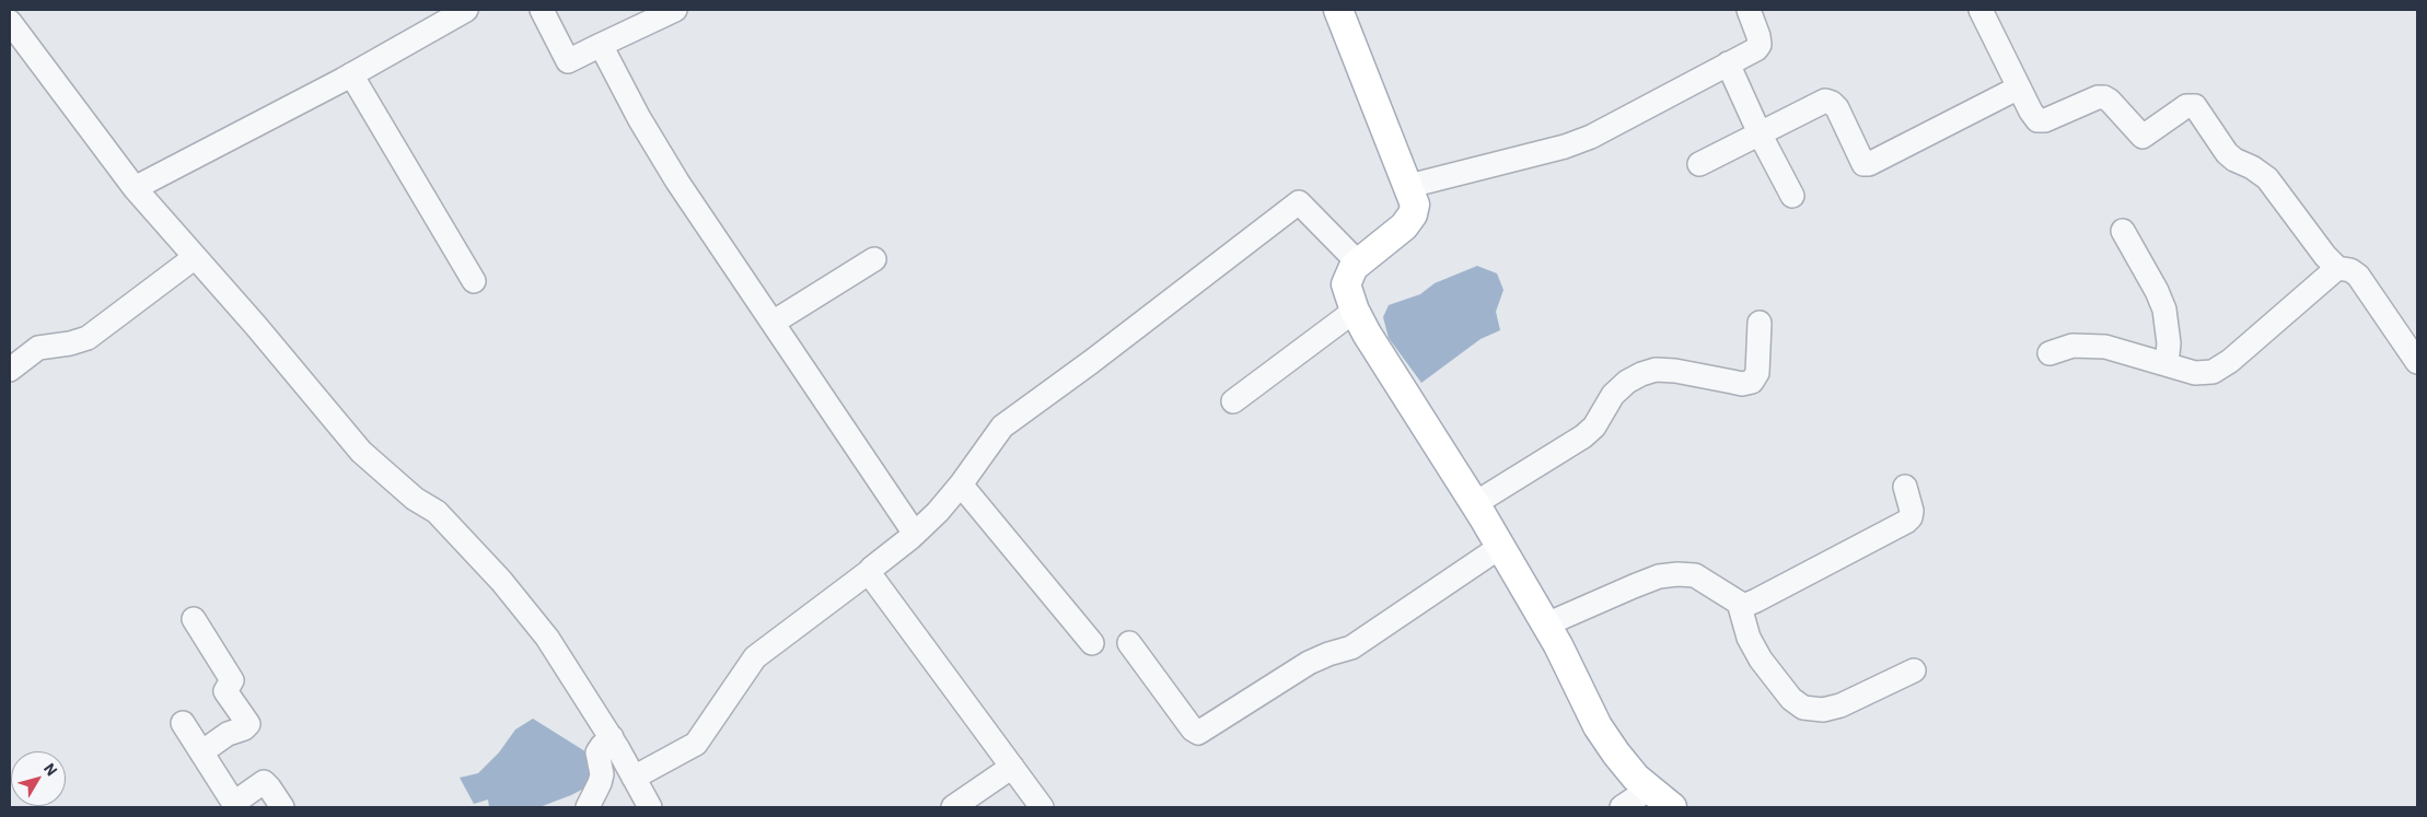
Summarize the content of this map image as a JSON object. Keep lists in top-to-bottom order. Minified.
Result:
{"north":"top right"}
